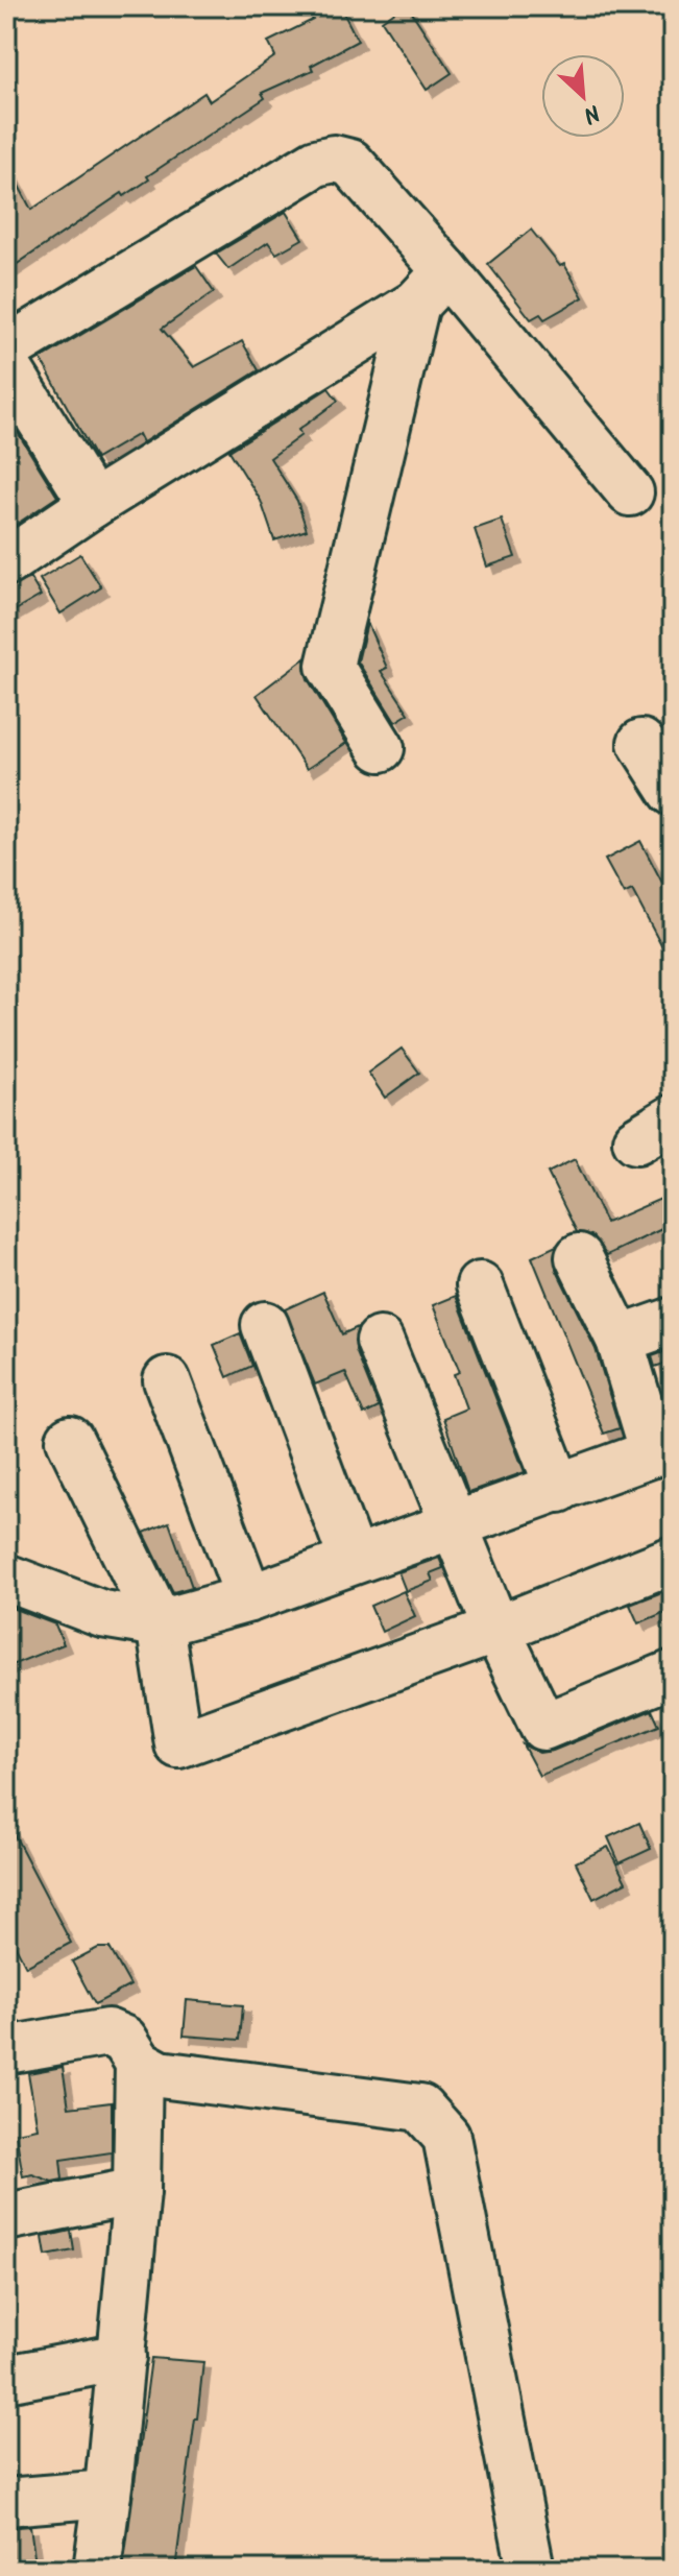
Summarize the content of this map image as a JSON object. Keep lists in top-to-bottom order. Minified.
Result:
{"north":"bottom right"}
